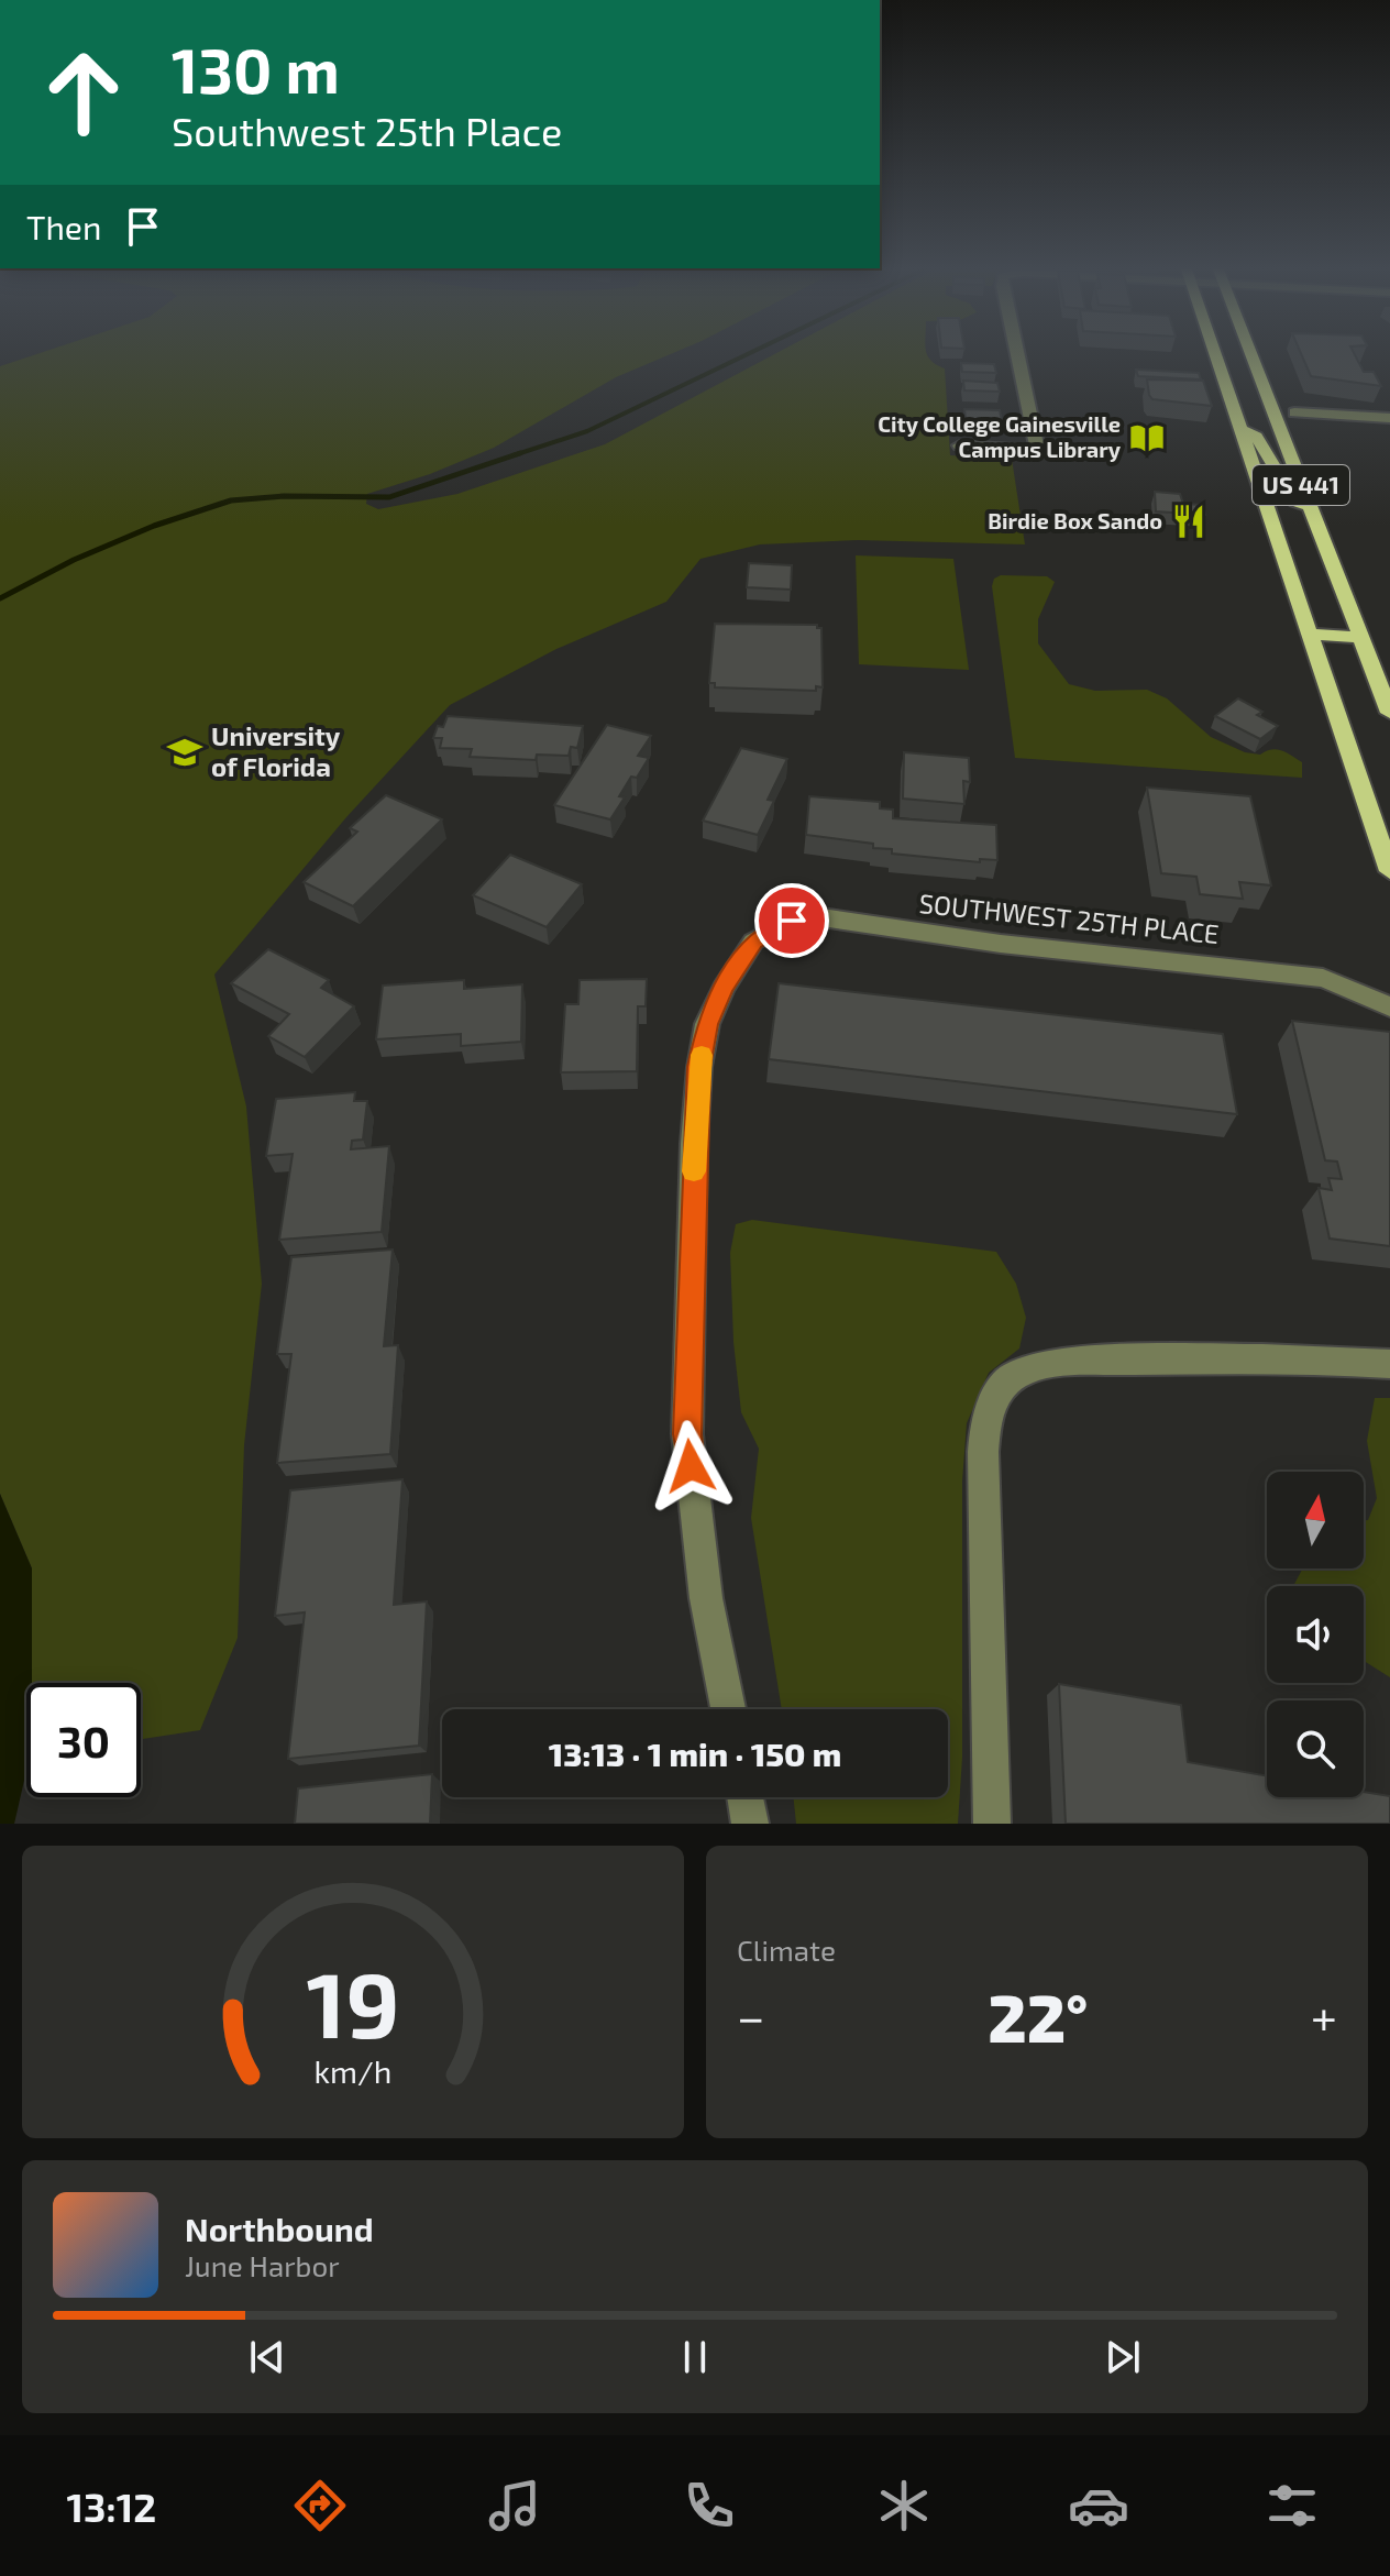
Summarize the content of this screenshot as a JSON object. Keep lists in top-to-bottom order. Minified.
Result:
{"streets":{"main road":["US 441"],"street":["SOUTHWEST 25TH PLACE"]},"places":{"library":["City College Gainesville Campus Library"],"restaurant":["Birdie Box Sando"],"school or university":["University of Florida"]},"north":"top","page":{"turn":["130 m","Southwest 25th Place"],"then":"Then","limit":"30","trip":"13:13 · 1 min · 150 m","tile":"Climate","heat":["−","22°","+"],"song":["Northbound","June Harbor"],"tabs":"13:12","gauge":["19","km/h"]}}
